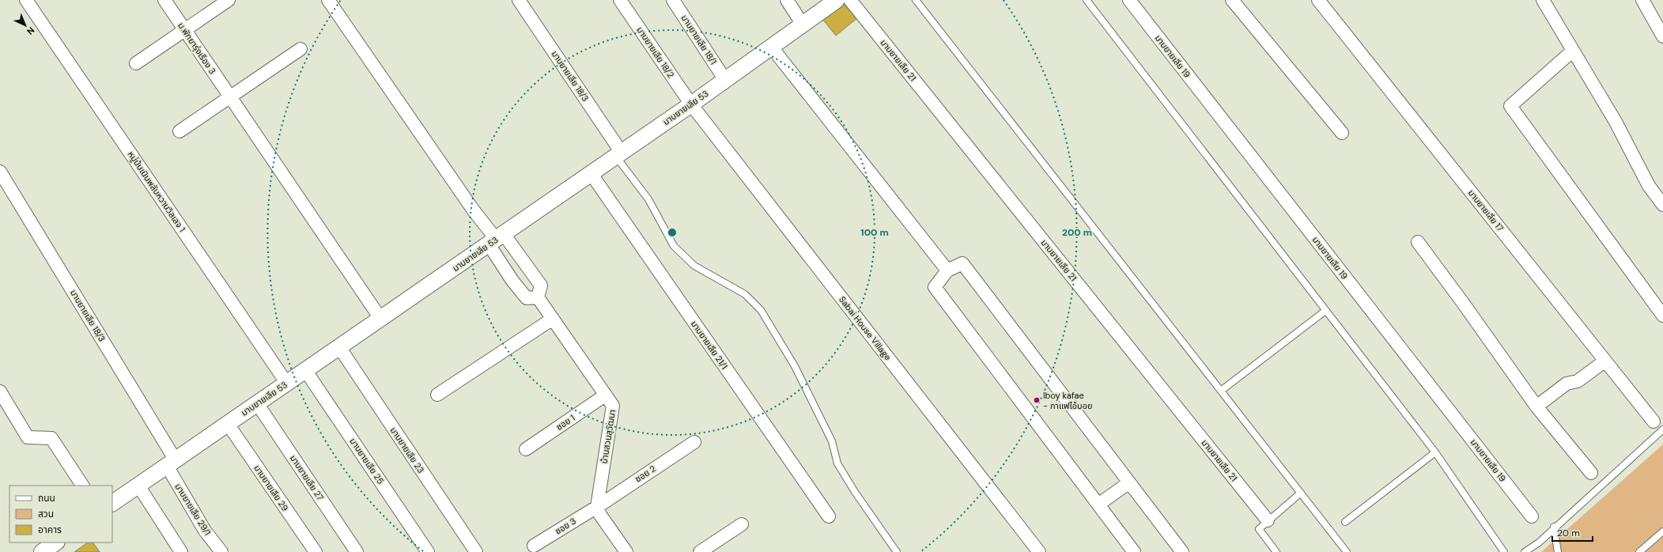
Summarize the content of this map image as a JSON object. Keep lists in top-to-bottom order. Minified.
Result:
{"streets":{"street":["มาบยายเลีย 18/1","ม.พัทยารุ่งเรือง 3","มาบยายเลีย 18/2","มาบยายเลีย 19","มาบยายเลีย 21","มาบยายเลีย 18/3","มาบยายเลีย 53","หมู่บ้นเนินพลับหวานวิลเลจ 1","มาบยายเลีย 17","Sabai House Village","มาบยายเลีย 21/1","ซอย 1","บ้านสวนสุวัฒนา","มาบยายเลีย 23","มาบยายเลีย 25","ซอย 2","มาบยายเลีย 27","มาบยายเลีย 29","มาบยายเลีย 29/1","ซอย 3"]},"crossings":[["มาบยายเลีย 18/1","มาบยายเลีย 53"],["ม.พัทยารุ่งเรือง 3","มาบยายเลีย 53"],["มาบยายเลีย 18/2","มาบยายเลีย 53"],["มาบยายเลีย 18/2","Sabai House Village"],["มาบยายเลีย 18/3","มาบยายเลีย 53"],["มาบยายเลีย 18/3","มาบยายเลีย 29/1"],["มาบยายเลีย 53","หมู่บ้นเนินพลับหวานวิลเลจ 1"],["มาบยายเลีย 53","Sabai House Village"],["มาบยายเลีย 53","มาบยายเลีย 21/1"],["มาบยายเลีย 53","มาบยายเลีย 23"],["มาบยายเลีย 53","มาบยายเลีย 25"],["มาบยายเลีย 53","มาบยายเลีย 27"],["มาบยายเลีย 53","มาบยายเลีย 29"],["มาบยายเลีย 53","มาบยายเลีย 29/1"],["ซอย 1","บ้านสวนสุวัฒนา"],["บ้านสวนสุวัฒนา","ซอย 2"],["บ้านสวนสุวัฒนา","ซอย 3"],["ซอย 2","ซอย 3"]],"places":["Iboy kafae - กาแฟไอ้บอย"],"legend":["ถนน","สวน","อาคาร"],"scale_bar":"20 m","north":"bottom right","rings":["100 m","200 m"]}
